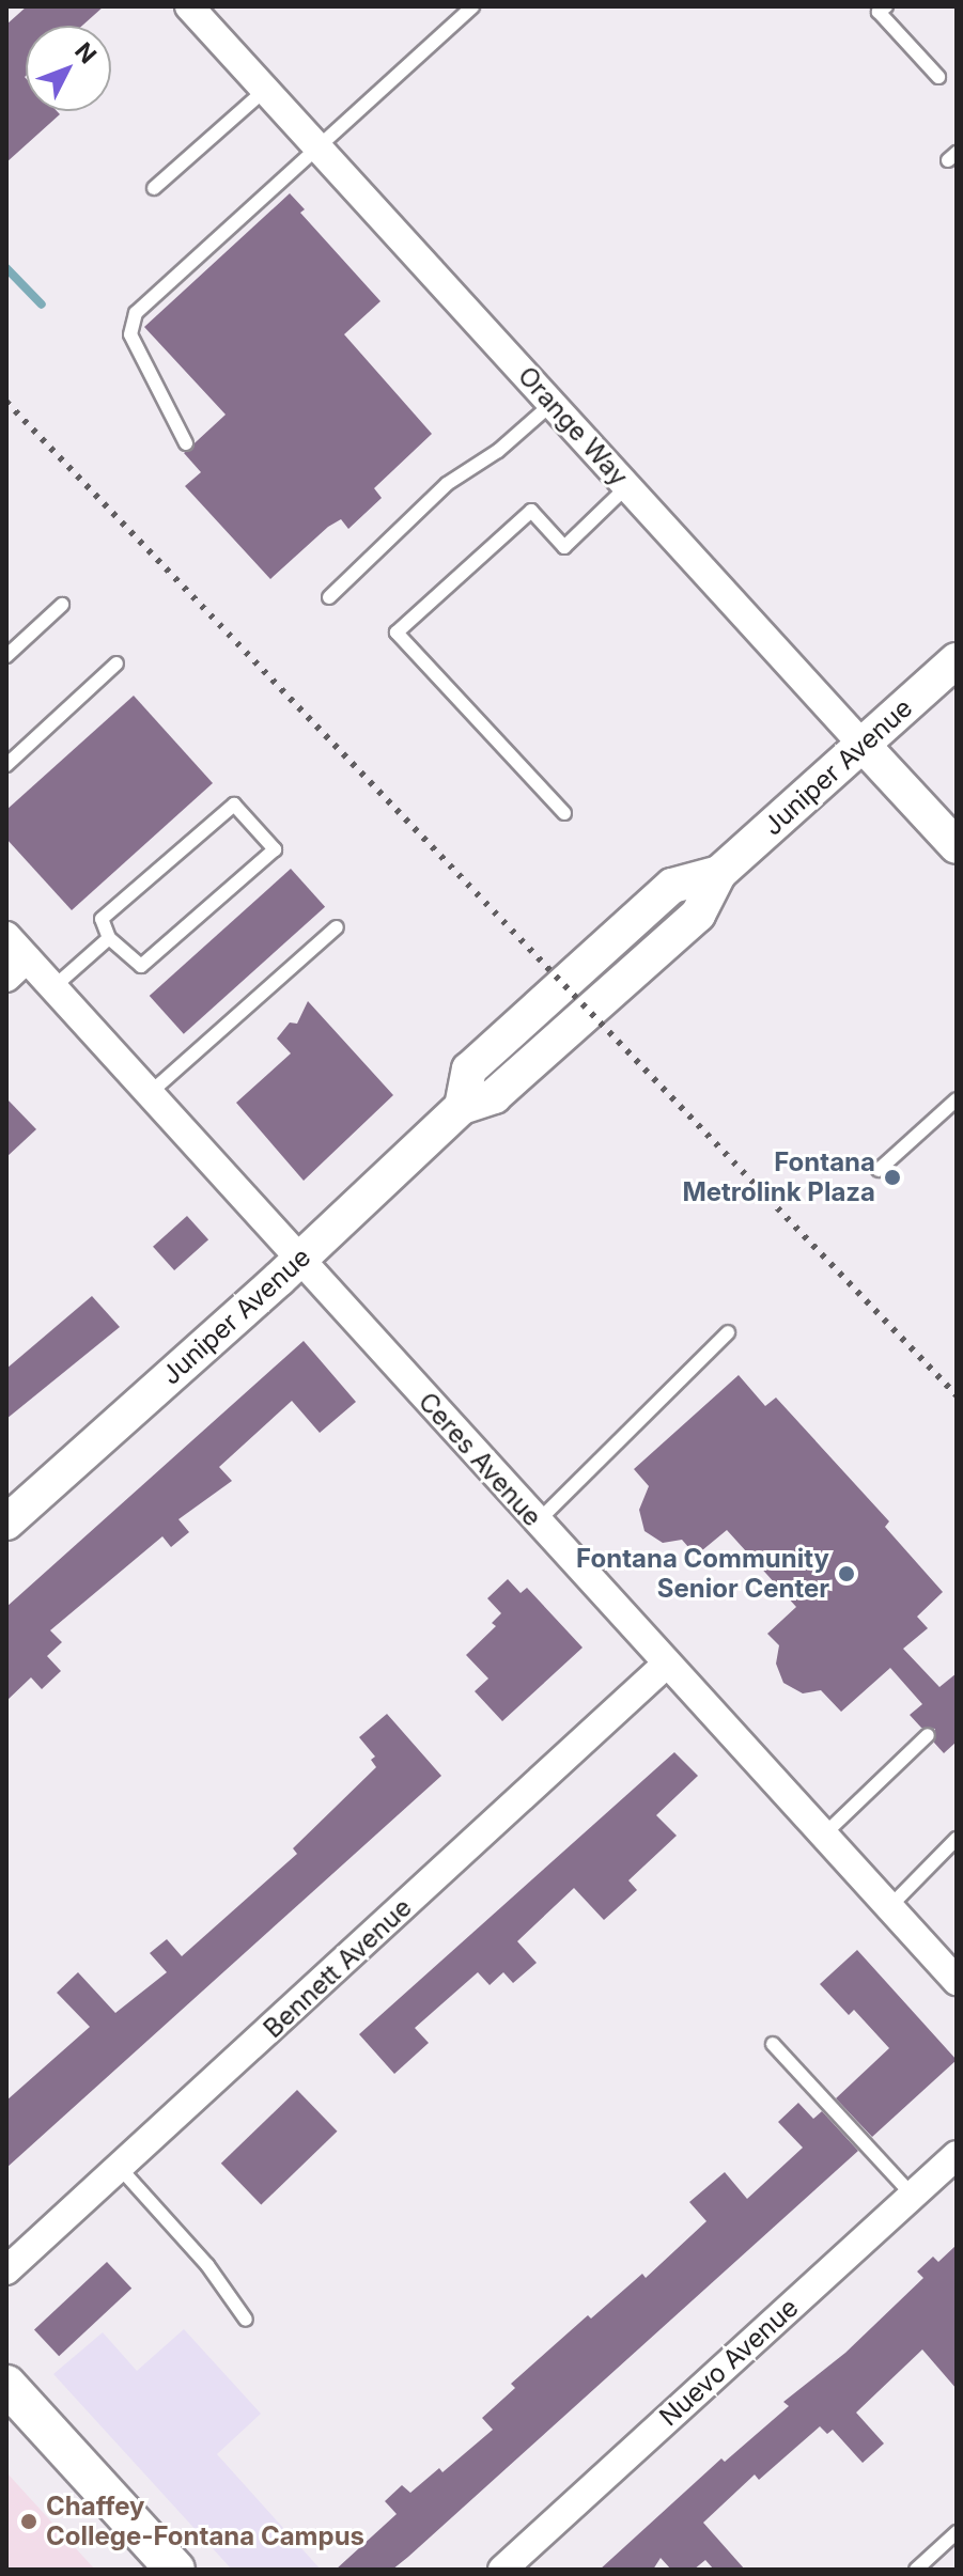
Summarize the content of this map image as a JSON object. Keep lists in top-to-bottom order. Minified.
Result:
{"streets":{"street":["Orange Way","Juniper Avenue","Ceres Avenue","Bennett Avenue","Nuevo Avenue"]},"crossings":[["Orange Way","Juniper Avenue"],["Juniper Avenue","Ceres Avenue"],["Ceres Avenue","Bennett Avenue"]],"places":["Fontana Metrolink Plaza","Fontana Community Senior Center","Chaffey College-Fontana Campus"],"north":"top right"}
